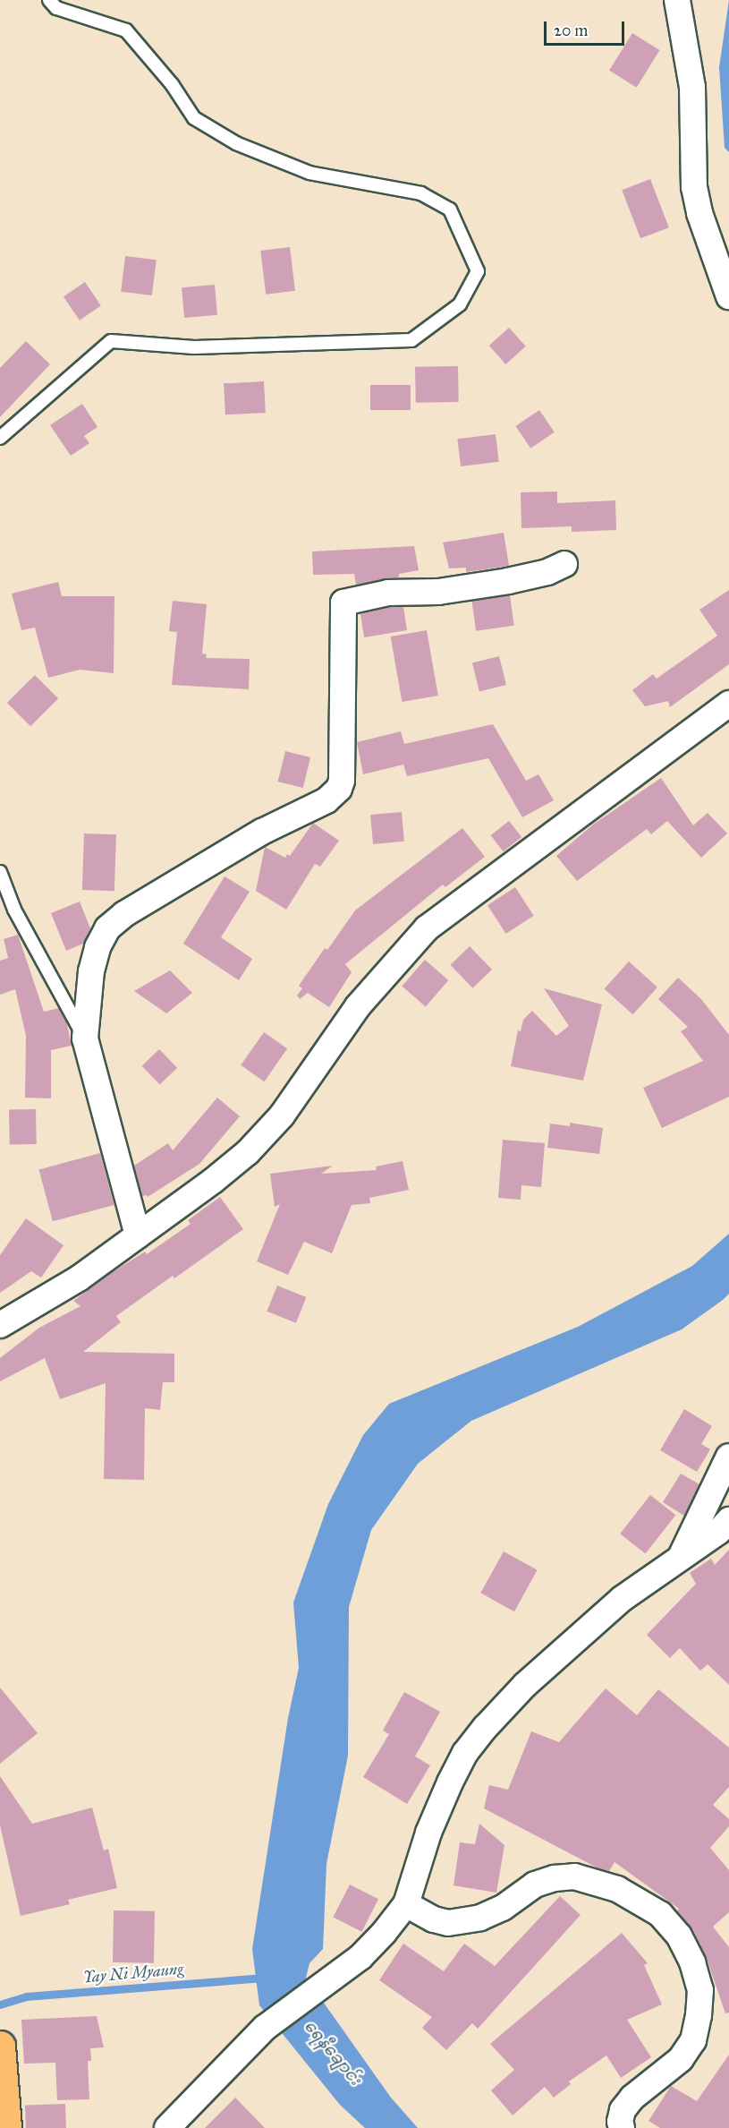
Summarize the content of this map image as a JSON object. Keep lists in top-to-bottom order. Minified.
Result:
{"water":["Yay Ni Myaung","ရေနီချောင်း"],"scale_bar":"20 m"}
